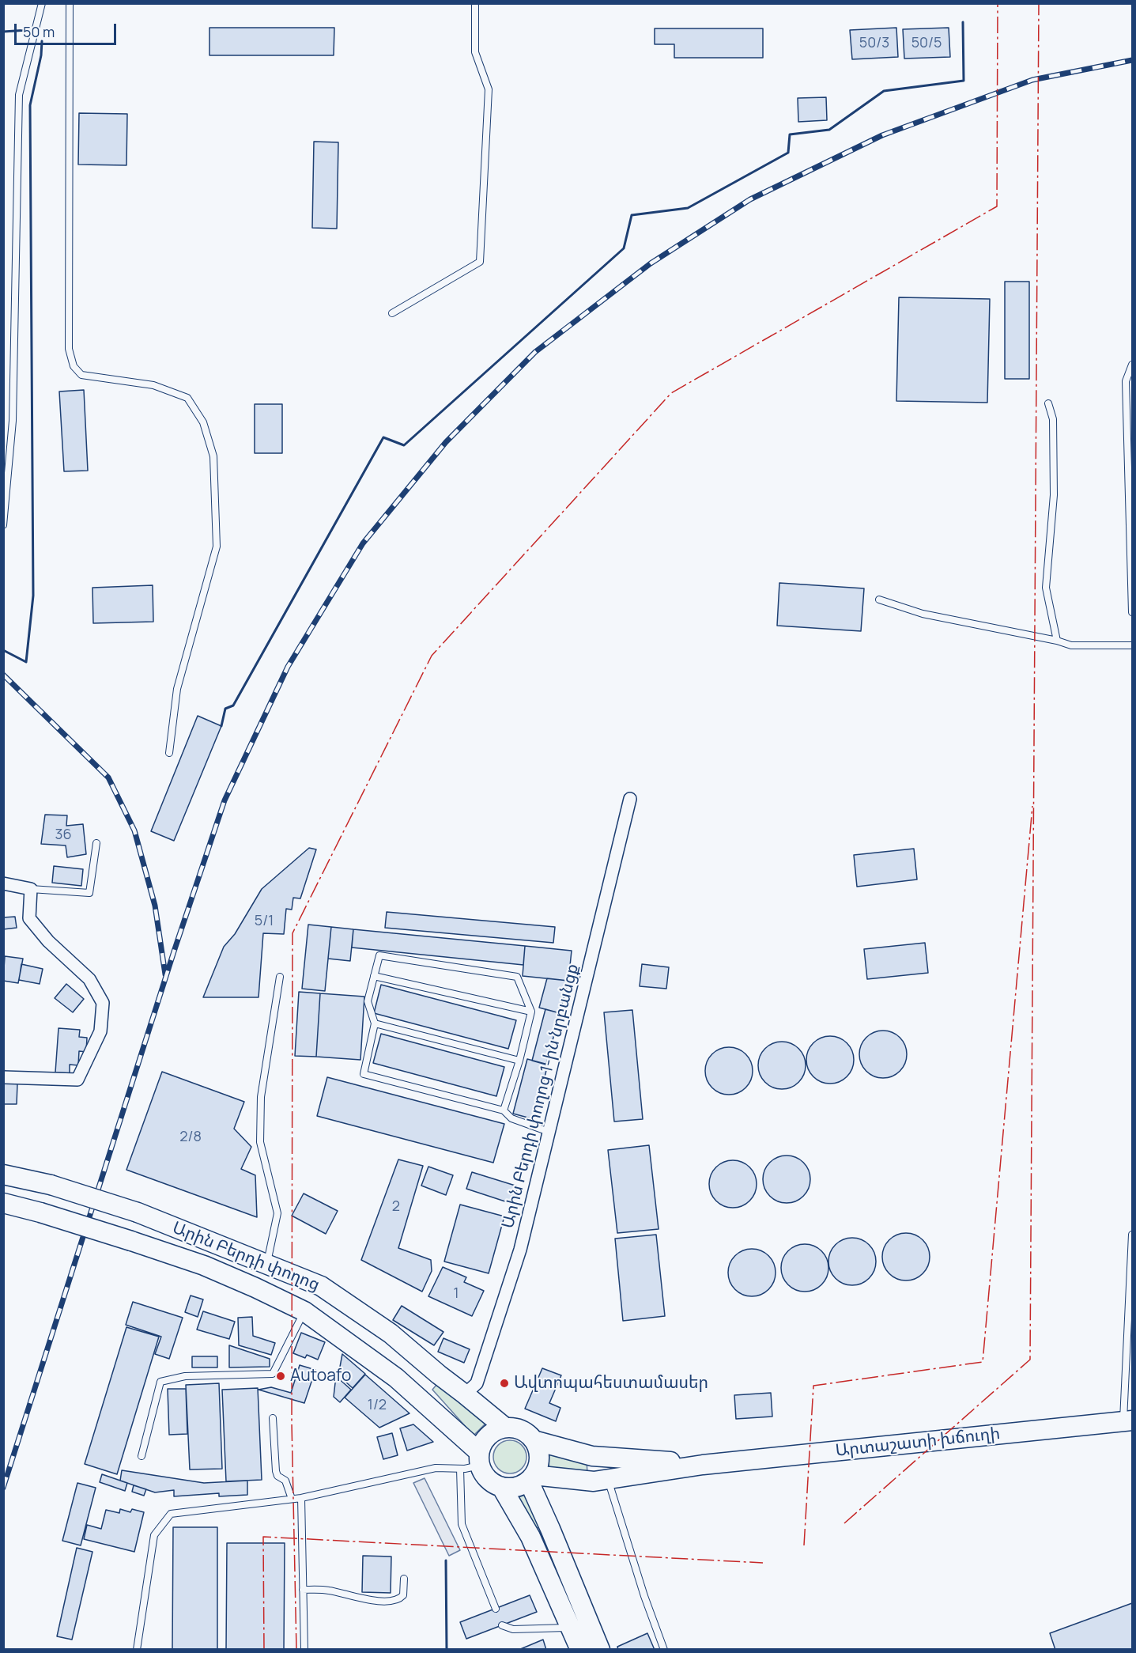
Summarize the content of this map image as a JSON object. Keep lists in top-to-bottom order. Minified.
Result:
{"streets":{"main road":["Արին Բերդի փողոց","Արտաշատի խճուղի"],"street":["Արին Բերդի փողոց 1-ին նրբանցք"]},"crossings":[["Արին Բերդի փողոց 1-ին նրբանցք","Արին Բերդի փողոց"],["Արին Բերդի փողոց","Արտաշատի խճուղի"]],"places":["Autoafo","Ավտոպահեստամասեր"],"house_numbers":["50/3","50/5","36","5/1","2/8","2","1","1/2"],"scale_bar":"50 m"}
